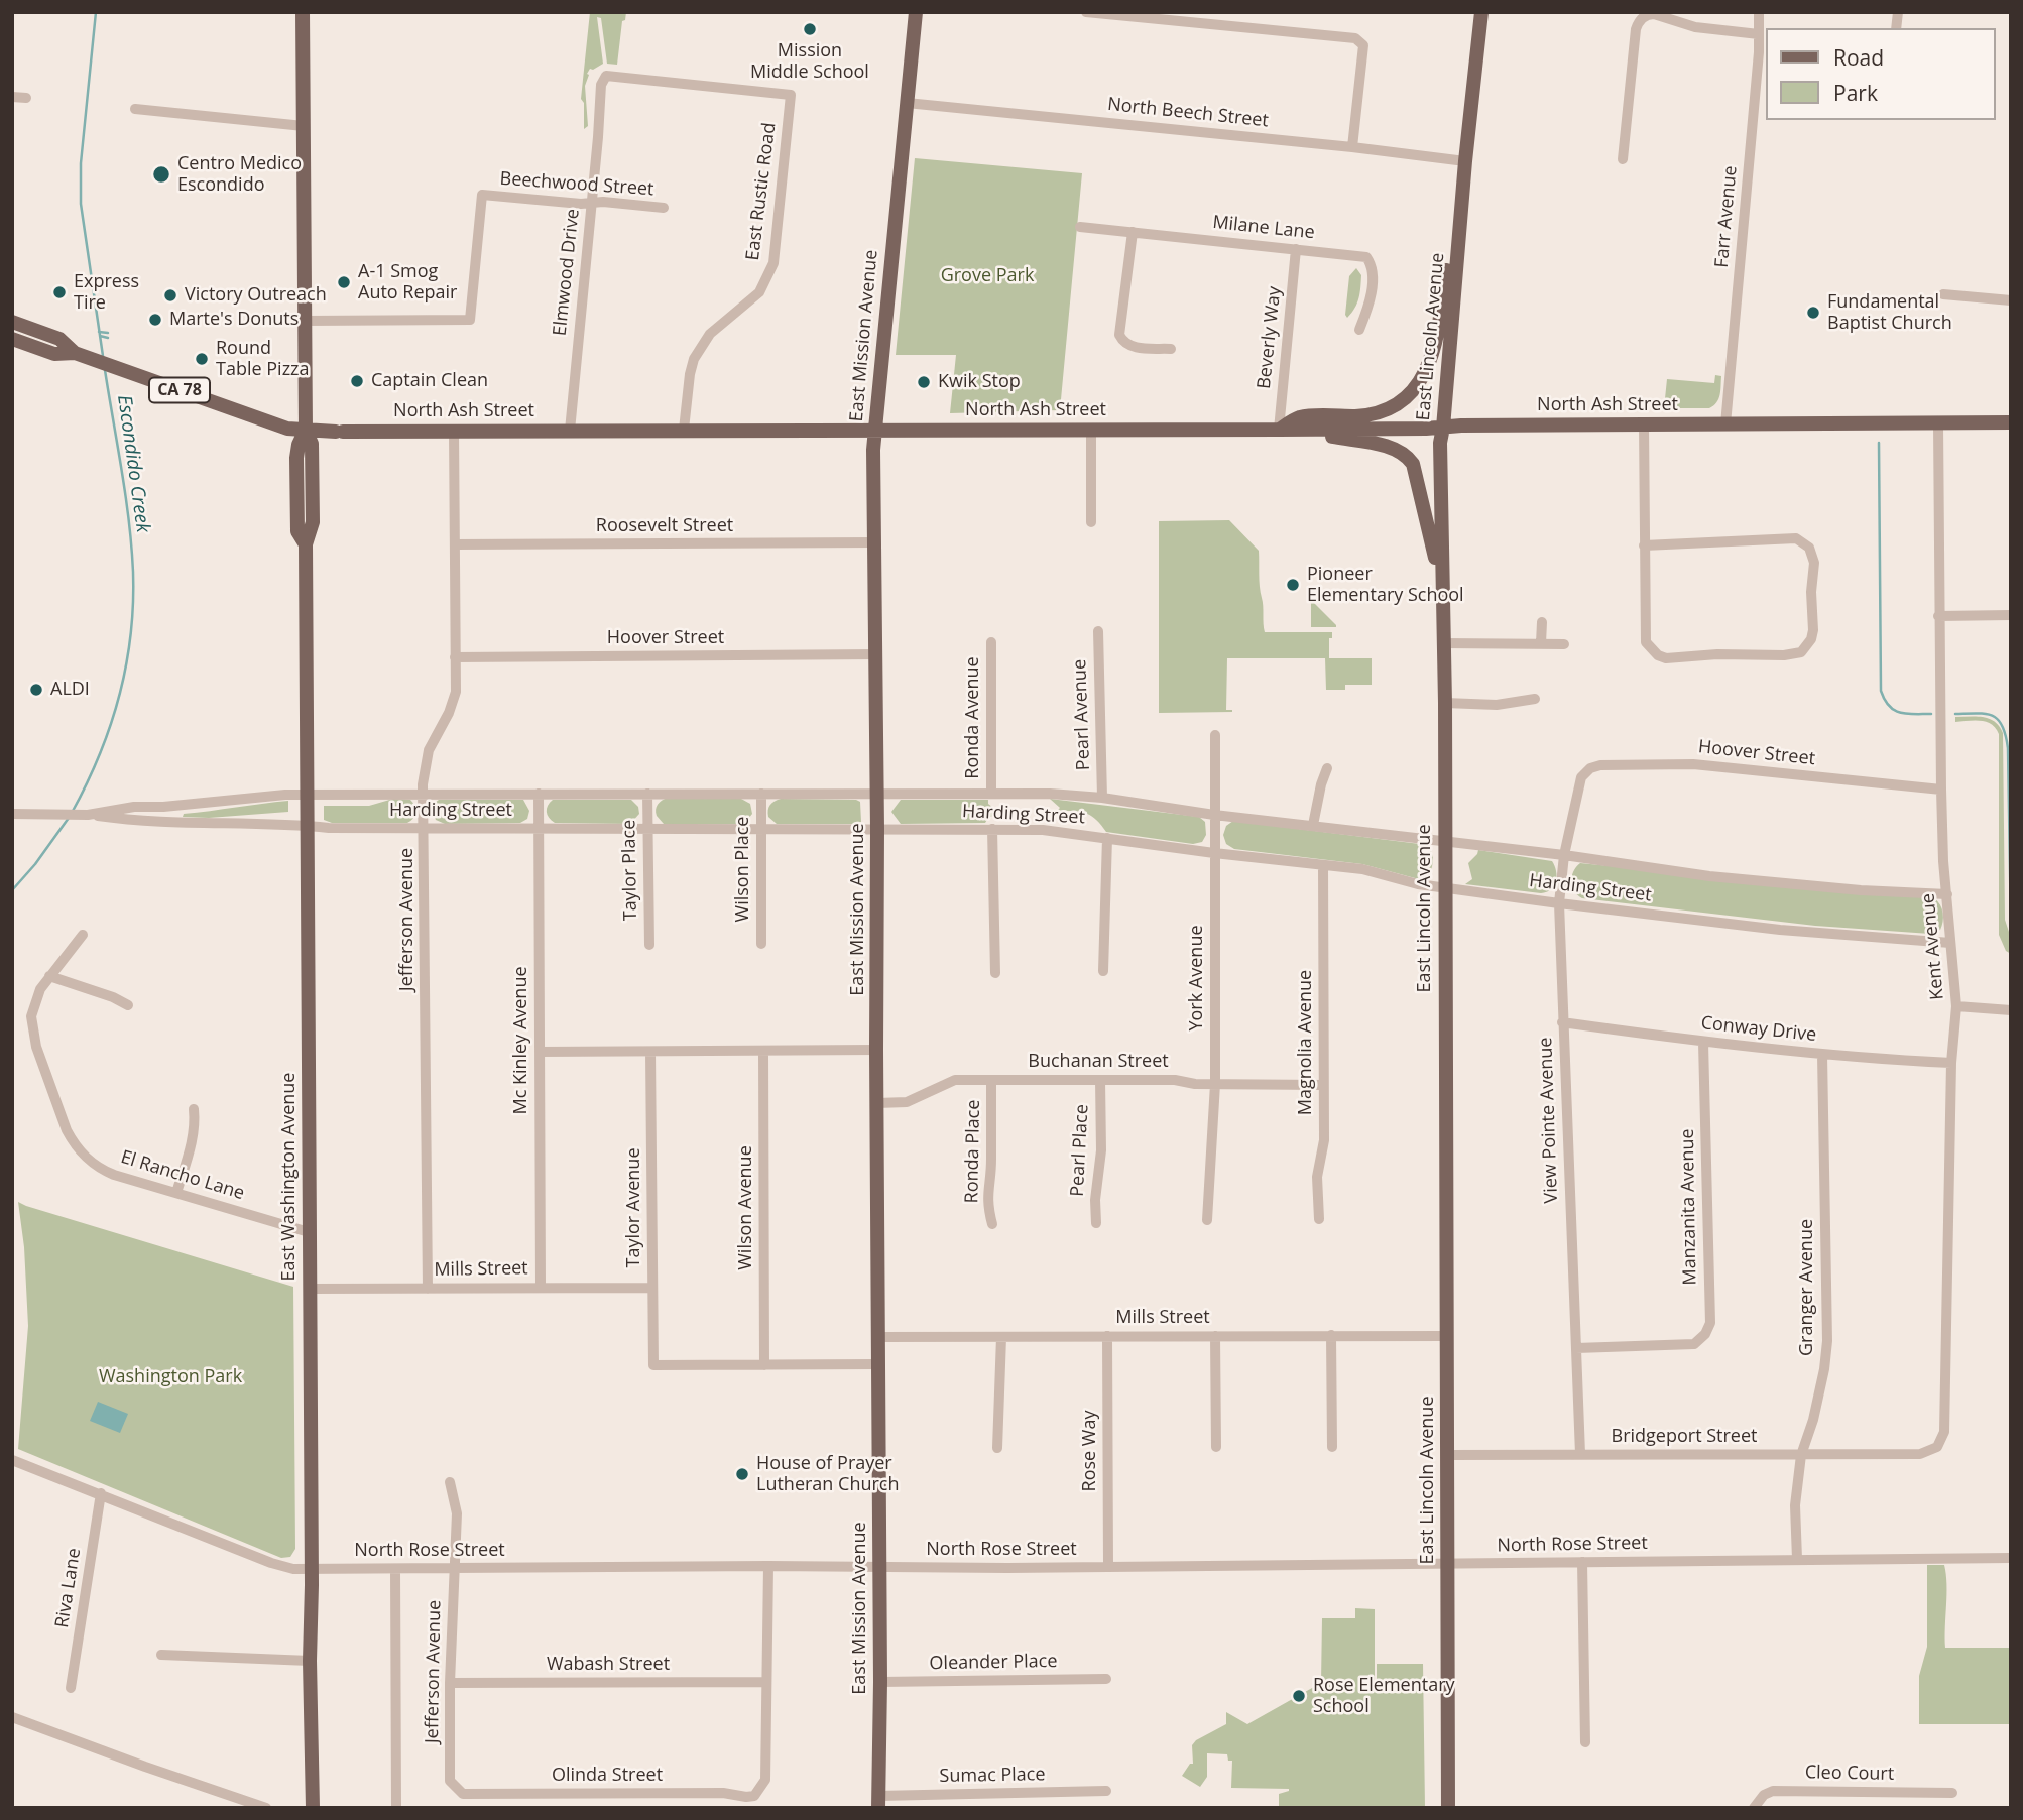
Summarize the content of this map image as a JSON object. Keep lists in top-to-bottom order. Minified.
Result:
{"streets":{"main road":["East Mission Avenue","East Lincoln Avenue","CA 78","North Ash Street","East Washington Avenue"],"street":["North Beech Street","Beechwood Street","East Rustic Road","Farr Avenue","Milane Lane","Elmwood Drive","Beverly Way","Roosevelt Street","Hoover Street","Pearl Avenue","Ronda Avenue","Harding Street","Wilson Place","Taylor Place","Jefferson Avenue","Kent Avenue","York Avenue","Conway Drive","Mc Kinley Avenue","Magnolia Avenue","Buchanan Street","View Pointe Avenue","Pearl Place","Ronda Place","El Rancho Lane","Manzanita Avenue","Taylor Avenue","Wilson Avenue","Mills Street","Granger Avenue","Bridgeport Street","Rose Way","North Rose Street","Riva Lane","Oleander Place","Wabash Street","Cleo Court","Olinda Street","Sumac Place"]},"crossings":[["North Beech Street","East Mission Avenue"],["North Beech Street","East Lincoln Avenue"],["Beechwood Street","Elmwood Drive"],["Beechwood Street","East Washington Avenue"],["East Rustic Road","Elmwood Drive"],["East Rustic Road","North Ash Street"],["Farr Avenue","North Ash Street"],["Milane Lane","Beverly Way"],["Elmwood Drive","North Ash Street"],["East Mission Avenue","North Ash Street"],["East Mission Avenue","Roosevelt Street"],["East Mission Avenue","Hoover Street"],["East Mission Avenue","Harding Street"],["East Mission Avenue","Buchanan Street"],["East Mission Avenue","Mills Street"],["East Mission Avenue","North Rose Street"],["East Mission Avenue","Oleander Place"],["East Mission Avenue","Sumac Place"],["East Lincoln Avenue","North Ash Street"],["East Lincoln Avenue","Harding Street"],["East Lincoln Avenue","Mills Street"],["East Lincoln Avenue","Bridgeport Street"],["East Lincoln Avenue","North Rose Street"],["Beverly Way","North Ash Street"],["North Ash Street","Jefferson Avenue"],["North Ash Street","Kent Avenue"],["North Ash Street","East Washington Avenue"],["Roosevelt Street","Jefferson Avenue"],["Hoover Street","Jefferson Avenue"],["Hoover Street","Kent Avenue"],["Hoover Street","View Pointe Avenue"],["Pearl Avenue","Harding Street"],["Ronda Avenue","Harding Street"],["Harding Street","Wilson Place"],["Harding Street","Taylor Place"],["Harding Street","Jefferson Avenue"],["Harding Street","Kent Avenue"],["Harding Street","York Avenue"],["Harding Street","Mc Kinley Avenue"],["Harding Street","Magnolia Avenue"],["Harding Street","View Pointe Avenue"],["Harding Street","East Washington Avenue"],["Jefferson Avenue","Mills Street"],["Jefferson Avenue","North Rose Street"],["Jefferson Avenue","Wabash Street"],["Jefferson Avenue","Olinda Street"],["Kent Avenue","Conway Drive"],["Kent Avenue","Bridgeport Street"],["York Avenue","Buchanan Street"],["Conway Drive","View Pointe Avenue"],["Conway Drive","Manzanita Avenue"],["Conway Drive","Granger Avenue"],["Mc Kinley Avenue","Mills Street"],["Magnolia Avenue","Buchanan Street"],["Buchanan Street","Pearl Place"],["Buchanan Street","Ronda Place"],["View Pointe Avenue","Manzanita Avenue"],["View Pointe Avenue","Bridgeport Street"],["El Rancho Lane","East Washington Avenue"],["East Washington Avenue","Mills Street"],["East Washington Avenue","North Rose Street"],["Taylor Avenue","Wilson Avenue"],["Taylor Avenue","Mills Street"],["Mills Street","Rose Way"],["Granger Avenue","Bridgeport Street"],["Granger Avenue","North Rose Street"],["Rose Way","North Rose Street"],["North Rose Street","Riva Lane"],["Wabash Street","Olinda Street"]],"water":["Escondido Creek"],"parks":["Grove Park","Washington Park"],"places":["Mission Middle School","Centro Medico Escondido","A-1 Smog Auto Repair","Express Tire","Victory Outreach","Fundamental Baptist Church","Marte's Donuts","Round Table Pizza","Captain Clean","Kwik Stop","Pioneer Elementary School","ALDI","House of Prayer Lutheran Church","Rose Elementary School"],"legend":["Road","Park"]}
